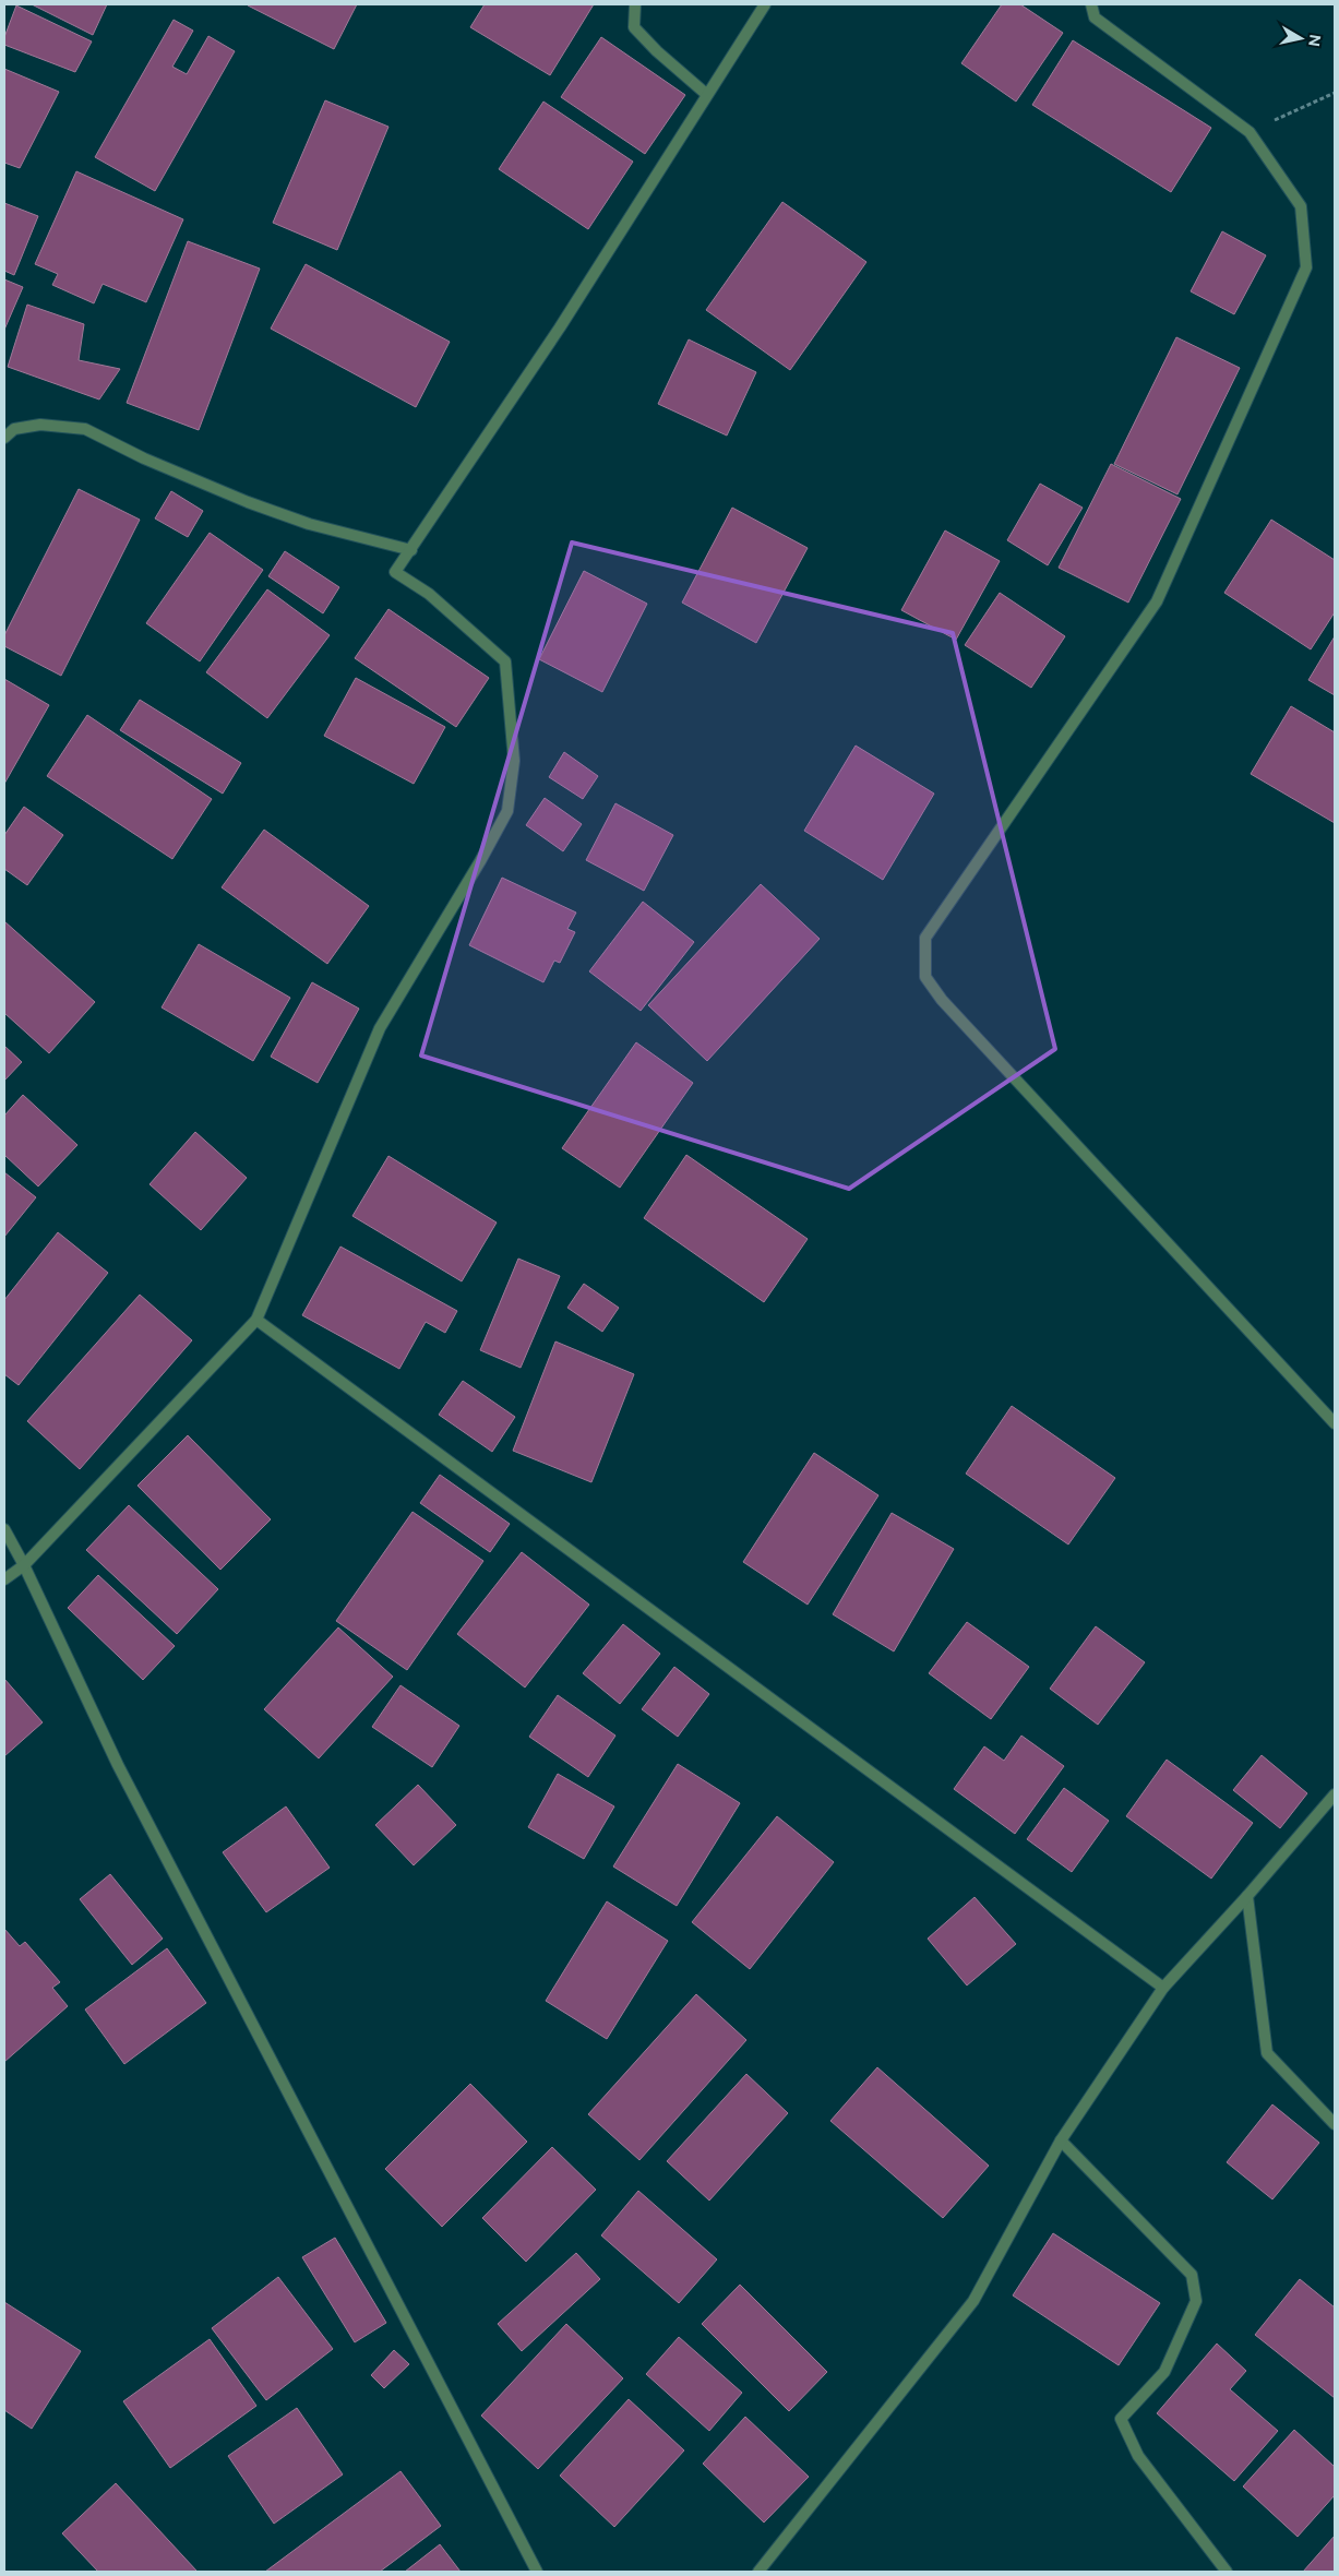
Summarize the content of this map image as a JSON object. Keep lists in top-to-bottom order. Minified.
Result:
{"north":"right"}
